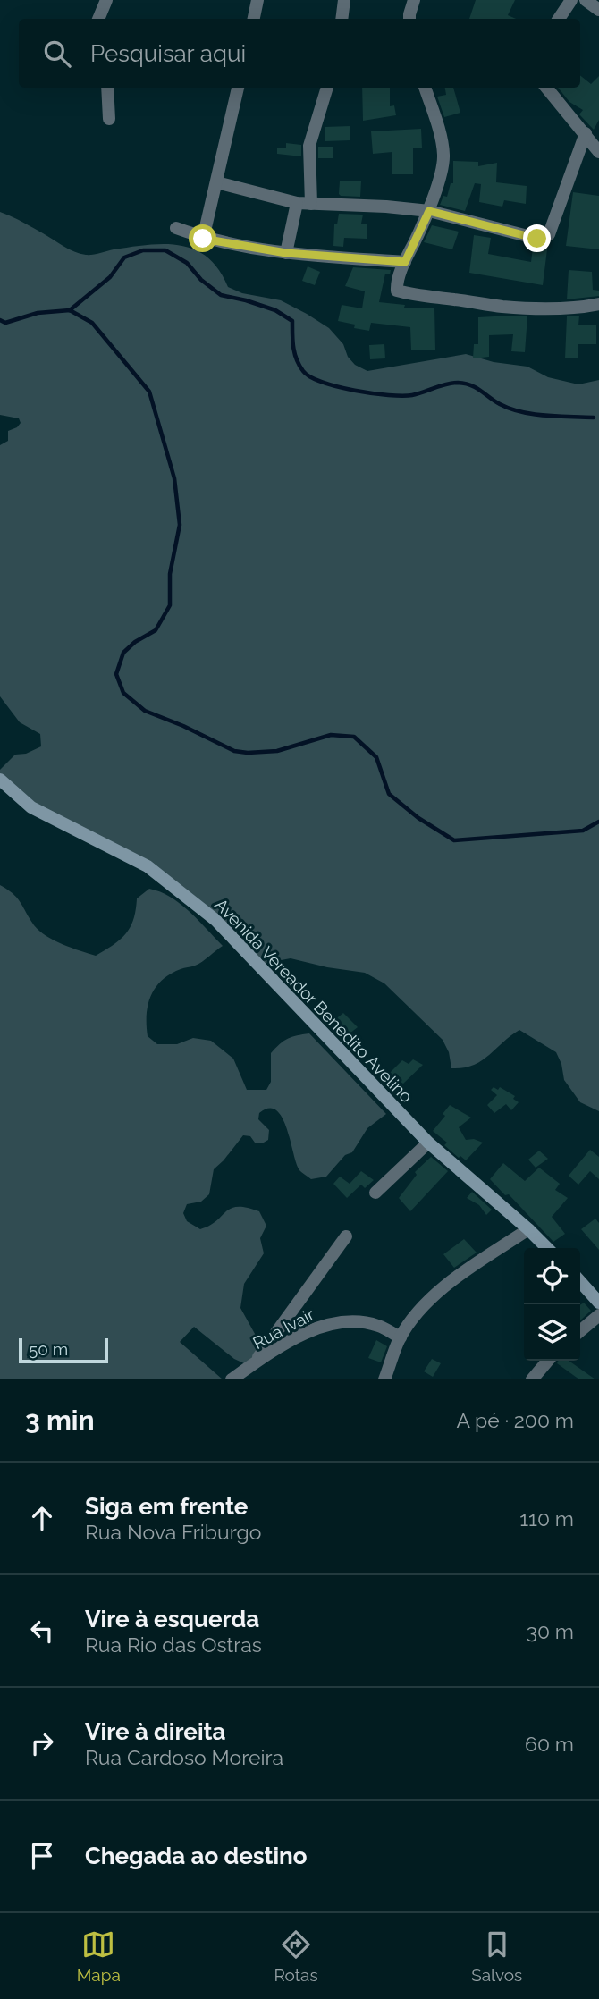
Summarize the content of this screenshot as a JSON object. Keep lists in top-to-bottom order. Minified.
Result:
{"streets":{"main road":["Avenida Vereador Benedito Avelino"],"street":["Rua Ivair"]},"scale_bar":"50 m","page":{"search":"Pesquisar aqui","scale":"50 m","heading":["3 min","A pé · 200 m"],"list":[["Siga em frente","Rua Nova Friburgo","110 m"],["Vire à esquerda","Rua Rio das Ostras","30 m"],["Vire à direita","Rua Cardoso Moreira","60 m"],"Chegada ao destino"],"nav":["Mapa","Rotas","Salvos"]}}
